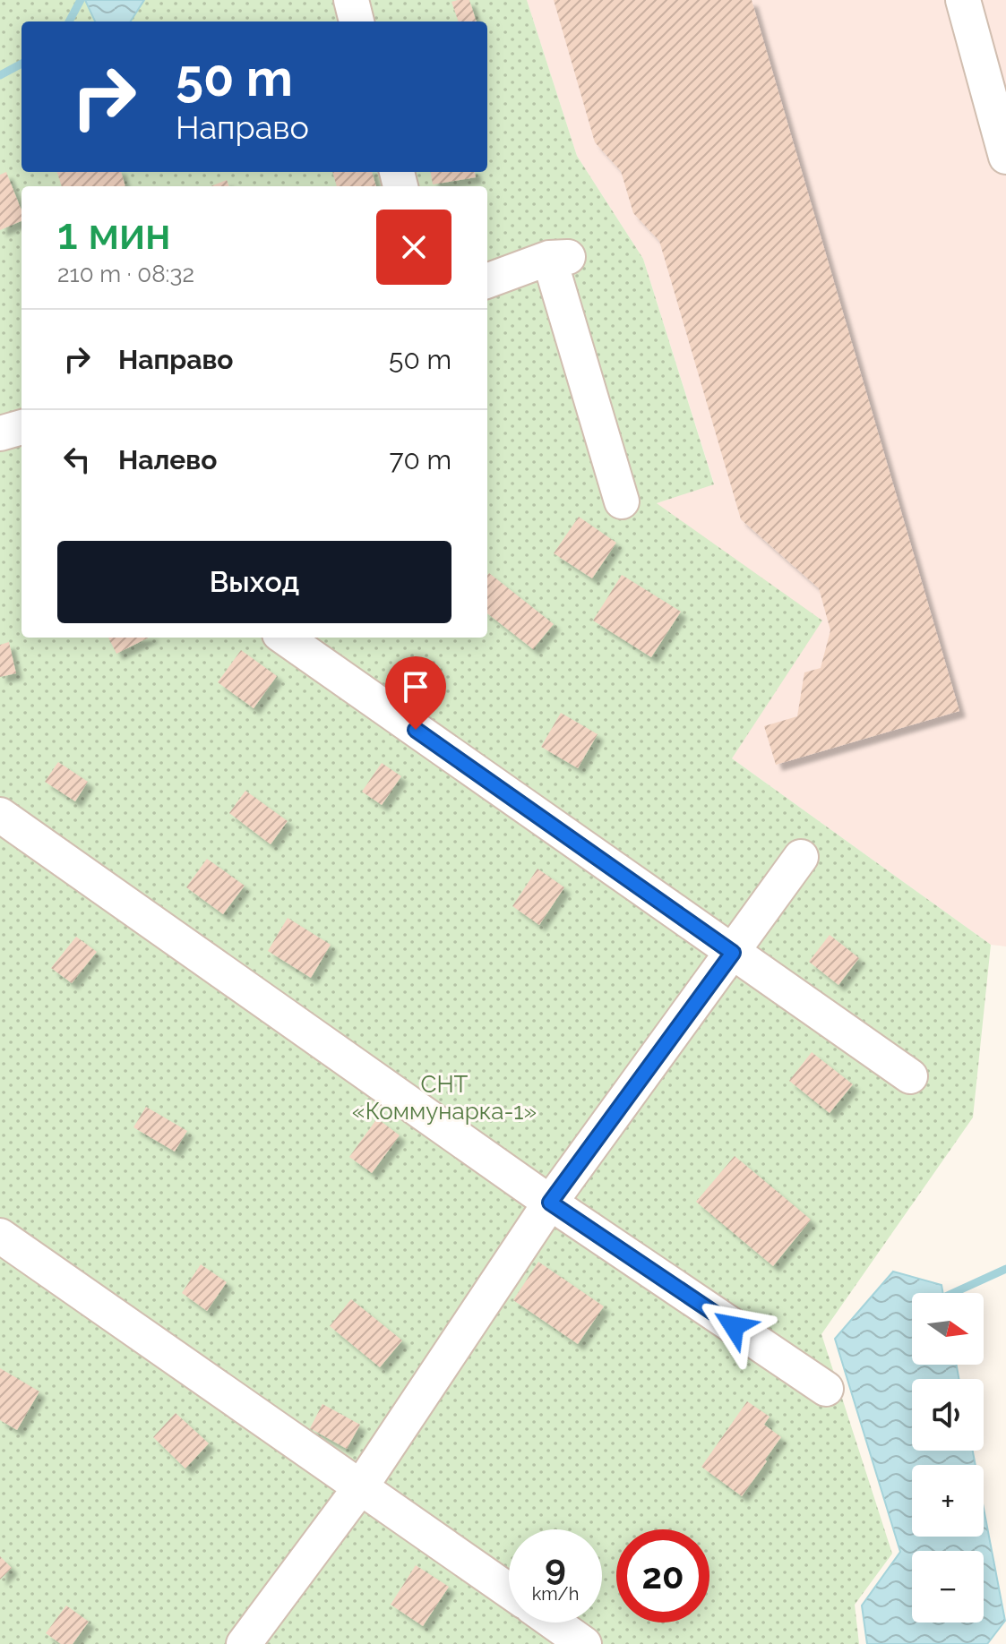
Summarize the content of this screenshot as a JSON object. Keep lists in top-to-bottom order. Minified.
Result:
{"parks":["СНТ «Коммунарка-1»"],"north":"right","page":{"turn":["50 m","Направо"],"heading":["1 мин","210 m · 08:32"],"list":[{"name":"Направо","value":"50 m"},{"name":"Налево","value":"70 m"}],"buttons":"Выход","map_buttons":["+","−"],"speed":"9 km/h","limit":"20"}}
